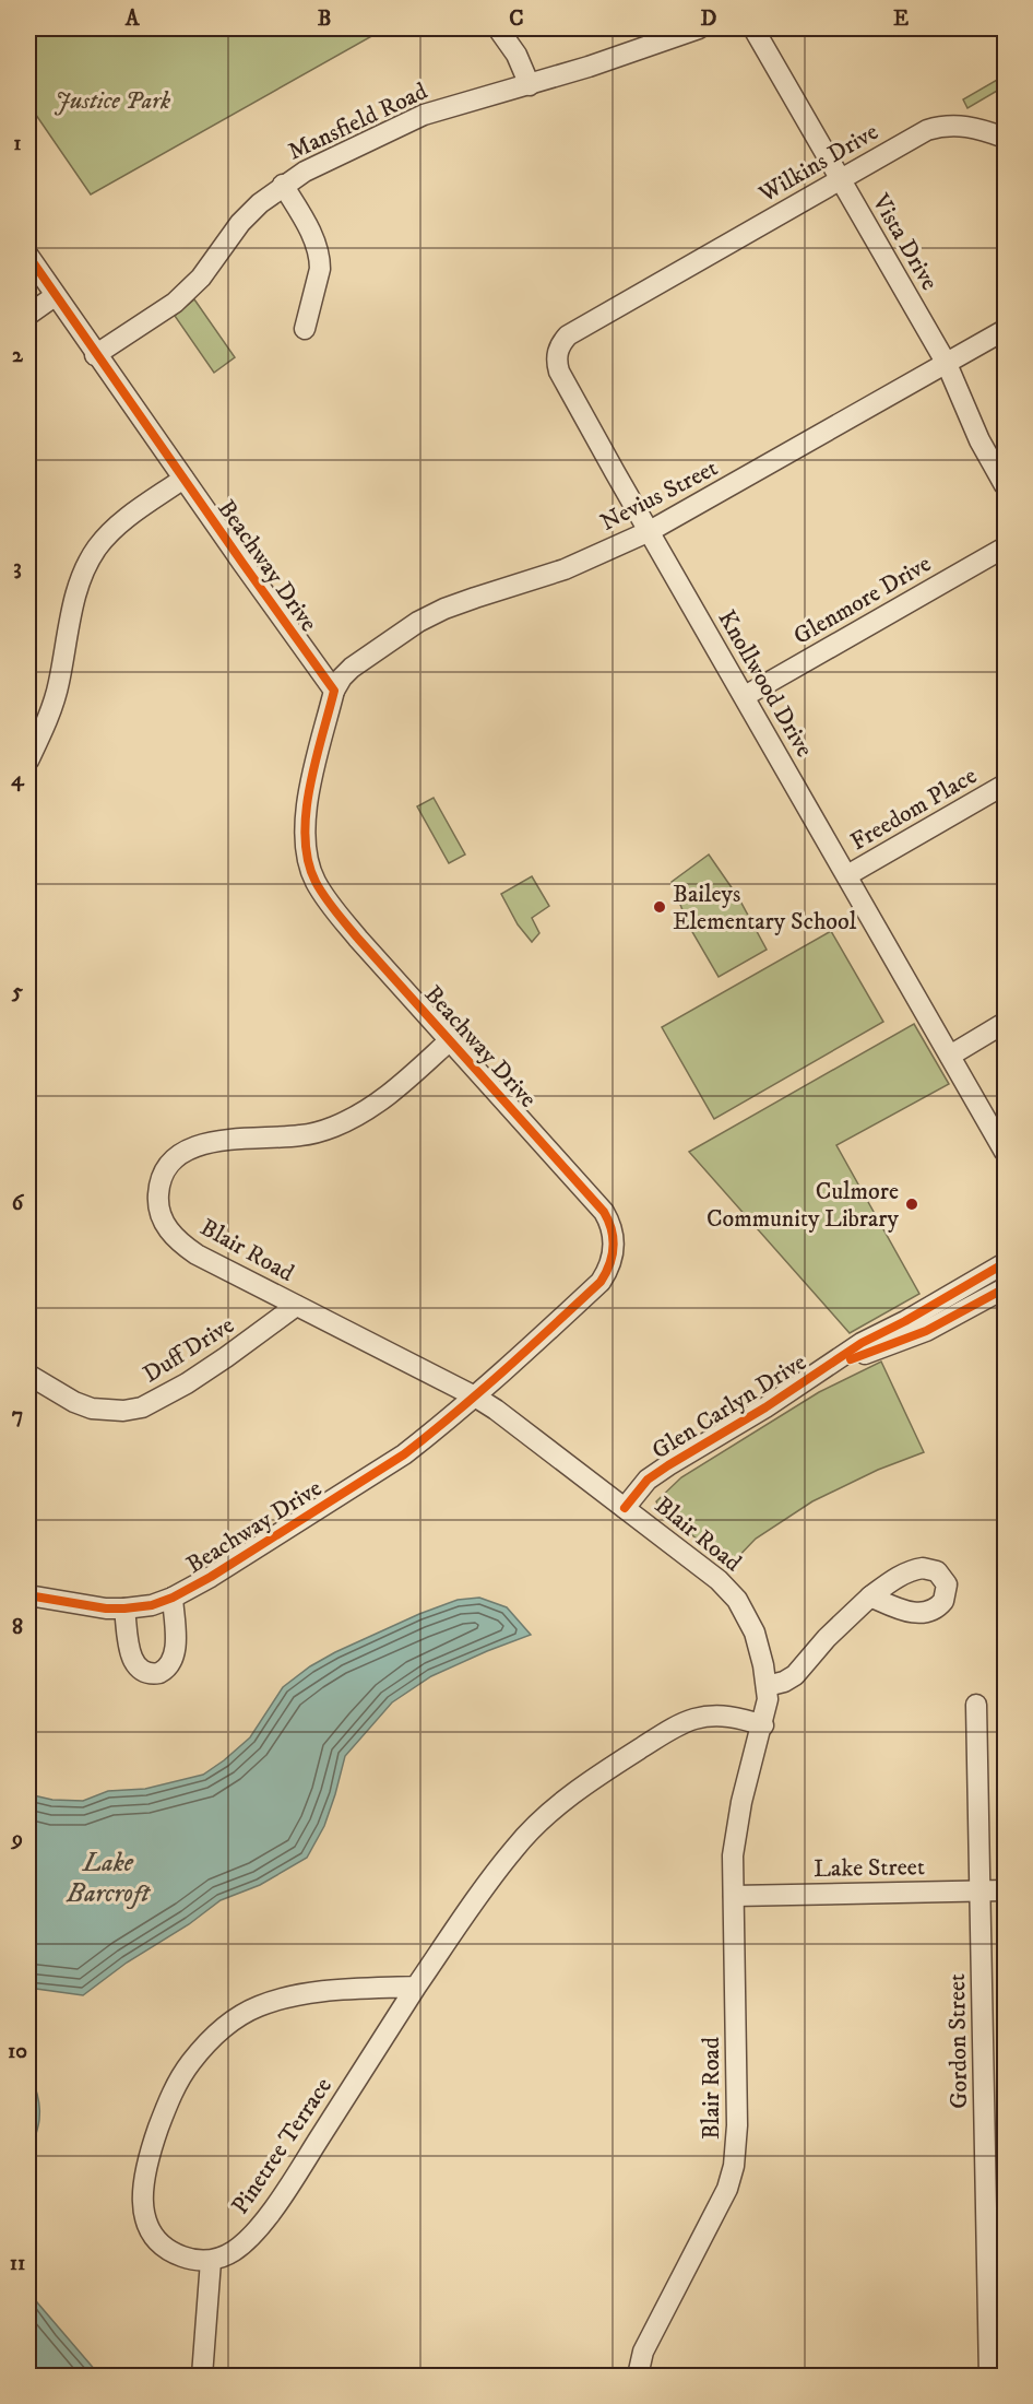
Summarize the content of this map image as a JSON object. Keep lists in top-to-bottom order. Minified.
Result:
{"streets":{"street":["Mansfield Road","Wilkins Drive","Vista Drive","Nevius Street","Beachway Drive","Glenmore Drive","Knollwood Drive","Freedom Place","Blair Road","Duff Drive","Glen Carlyn Drive","Lake Street","Gordon Street","Pinetree Terrace"]},"crossings":[["Mansfield Road","Beachway Drive"],["Wilkins Drive","Vista Drive"],["Wilkins Drive","Knollwood Drive"],["Vista Drive","Nevius Street"],["Nevius Street","Beachway Drive"],["Nevius Street","Knollwood Drive"],["Beachway Drive","Blair Road"],["Glenmore Drive","Knollwood Drive"],["Knollwood Drive","Freedom Place"],["Blair Road","Duff Drive"],["Blair Road","Glen Carlyn Drive"],["Blair Road","Lake Street"],["Blair Road","Pinetree Terrace"],["Lake Street","Gordon Street"]],"water":["Lake Barcroft"],"parks":["Justice Park"],"places":["Baileys Elementary School","Culmore Community Library"],"grid":{"columns":["A","B","C","D","E"],"rows":["1","2","3","4","5","6","7","8","9","10","11"]}}
